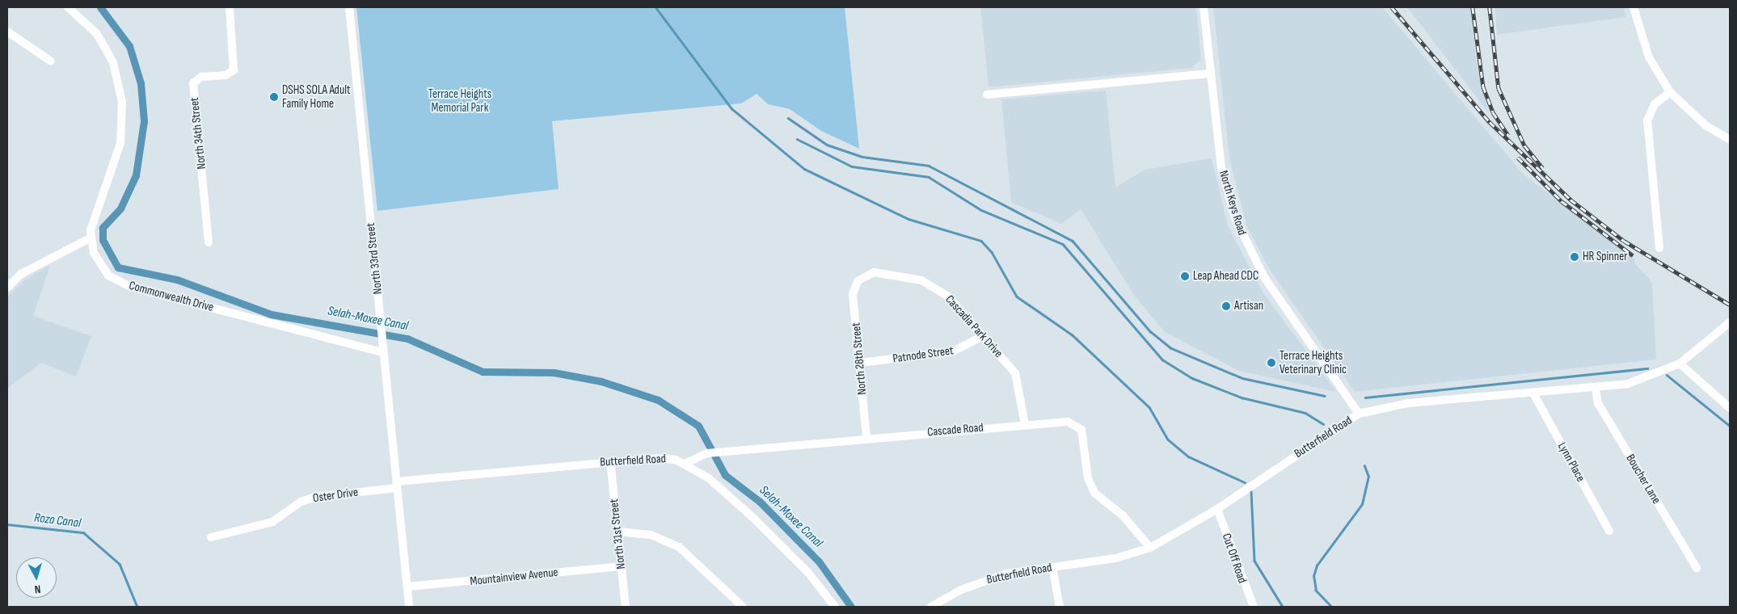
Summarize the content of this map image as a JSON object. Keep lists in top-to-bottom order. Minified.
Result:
{"streets":{"street":["North 34th Street","North Keys Road","North 33rd Street","Commonwealth Drive","Cascadia Park Drive","Patnode Street","North 28th Street","Cascade Road","Butterfield Road","Lynn Place","Boucher Lane","Oster Drive","North 31st Street","Cut Off Road","Mountainview Avenue"]},"crossings":[["North Keys Road","Butterfield Road"],["North 33rd Street","Commonwealth Drive"],["North 33rd Street","Butterfield Road"],["North 33rd Street","Oster Drive"],["North 33rd Street","Mountainview Avenue"],["Cascadia Park Drive","Patnode Street"],["Cascadia Park Drive","North 28th Street"],["Cascadia Park Drive","Cascade Road"],["Patnode Street","North 28th Street"],["North 28th Street","Cascade Road"],["Cascade Road","Butterfield Road"],["Butterfield Road","Lynn Place"],["Butterfield Road","Boucher Lane"],["Butterfield Road","Oster Drive"],["Butterfield Road","North 31st Street"],["Butterfield Road","Cut Off Road"],["North 31st Street","Mountainview Avenue"]],"water":["Selah-Moxee Canal","Roza Canal"],"parks":["Terrace Heights Memorial Park"],"places":["DSHS SOLA Adult Family Home","HR Spinner","Leap Ahead CDC","Artisan","Terrace Heights Veterinary Clinic"],"north":"bottom"}
